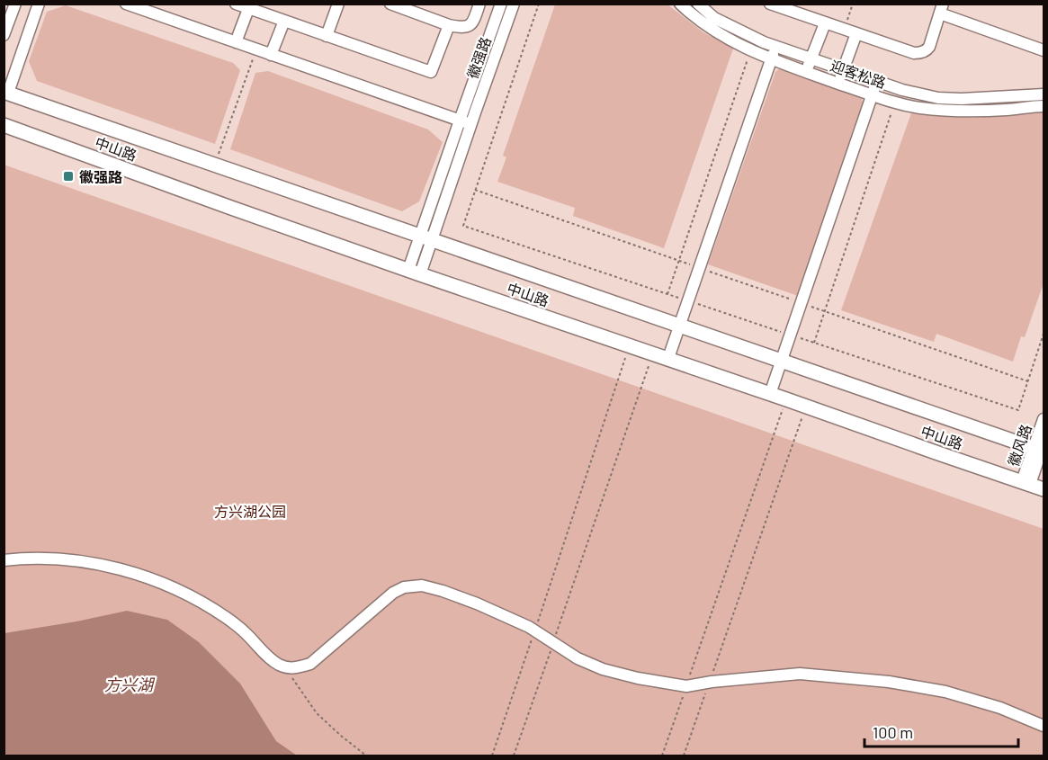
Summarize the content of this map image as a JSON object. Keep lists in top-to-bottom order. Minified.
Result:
{"streets":{"main road":["中山路"],"street":["徽强路","迎客松路","徽风路"]},"crossings":[["徽强路","中山路"],["中山路","徽风路"]],"water":["方兴湖"],"parks":["方兴湖公园"],"places":{"transit":["徽强路"]},"scale_bar":"100 m"}
